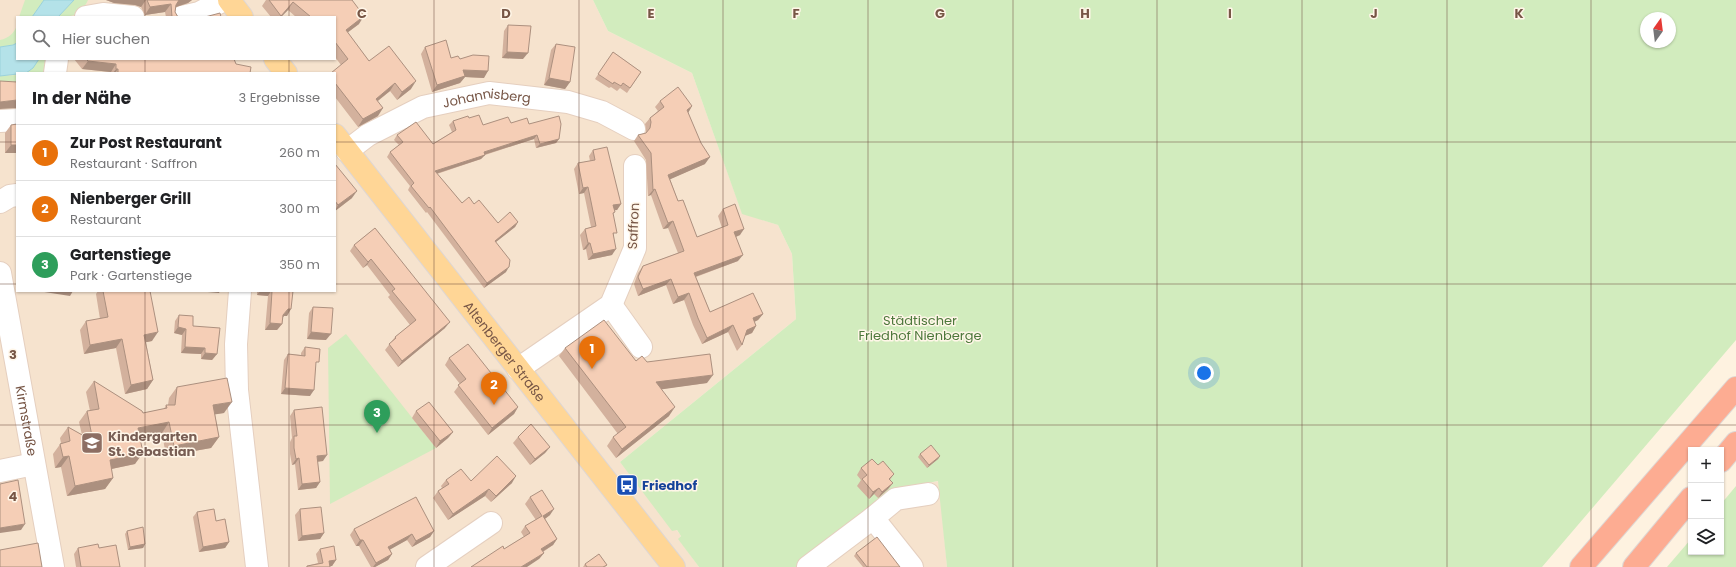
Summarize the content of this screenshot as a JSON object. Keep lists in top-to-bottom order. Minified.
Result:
{"streets":{"main road":["Altenberger Straße"],"street":["Johannisberg","Saffron","Kirmstraße"]},"crossings":[["Johannisberg","Altenberger Straße"]],"parks":["Städtischer Friedhof Nienberge"],"places":{"school or university":["Kindergarten St. Sebastian"],"bus stop":["Friedhof"]},"north":"top","page":{"search":"Hier suchen","heading":["In der Nähe","3 Ergebnisse"],"list":[{"mark":"1","name":"Zur Post Restaurant","note":"Restaurant · Saffron","value":"260 m"},{"mark":"2","name":"Nienberger Grill","note":"Restaurant","value":"300 m"},{"mark":"3","name":"Gartenstiege","note":"Park · Gartenstiege","value":"350 m"}],"pins":["1","2","3"],"map_buttons":["+","−"]},"grid":{"columns":["C","D","E","F","G","H","I","J","K"],"rows":["3","4"]}}
